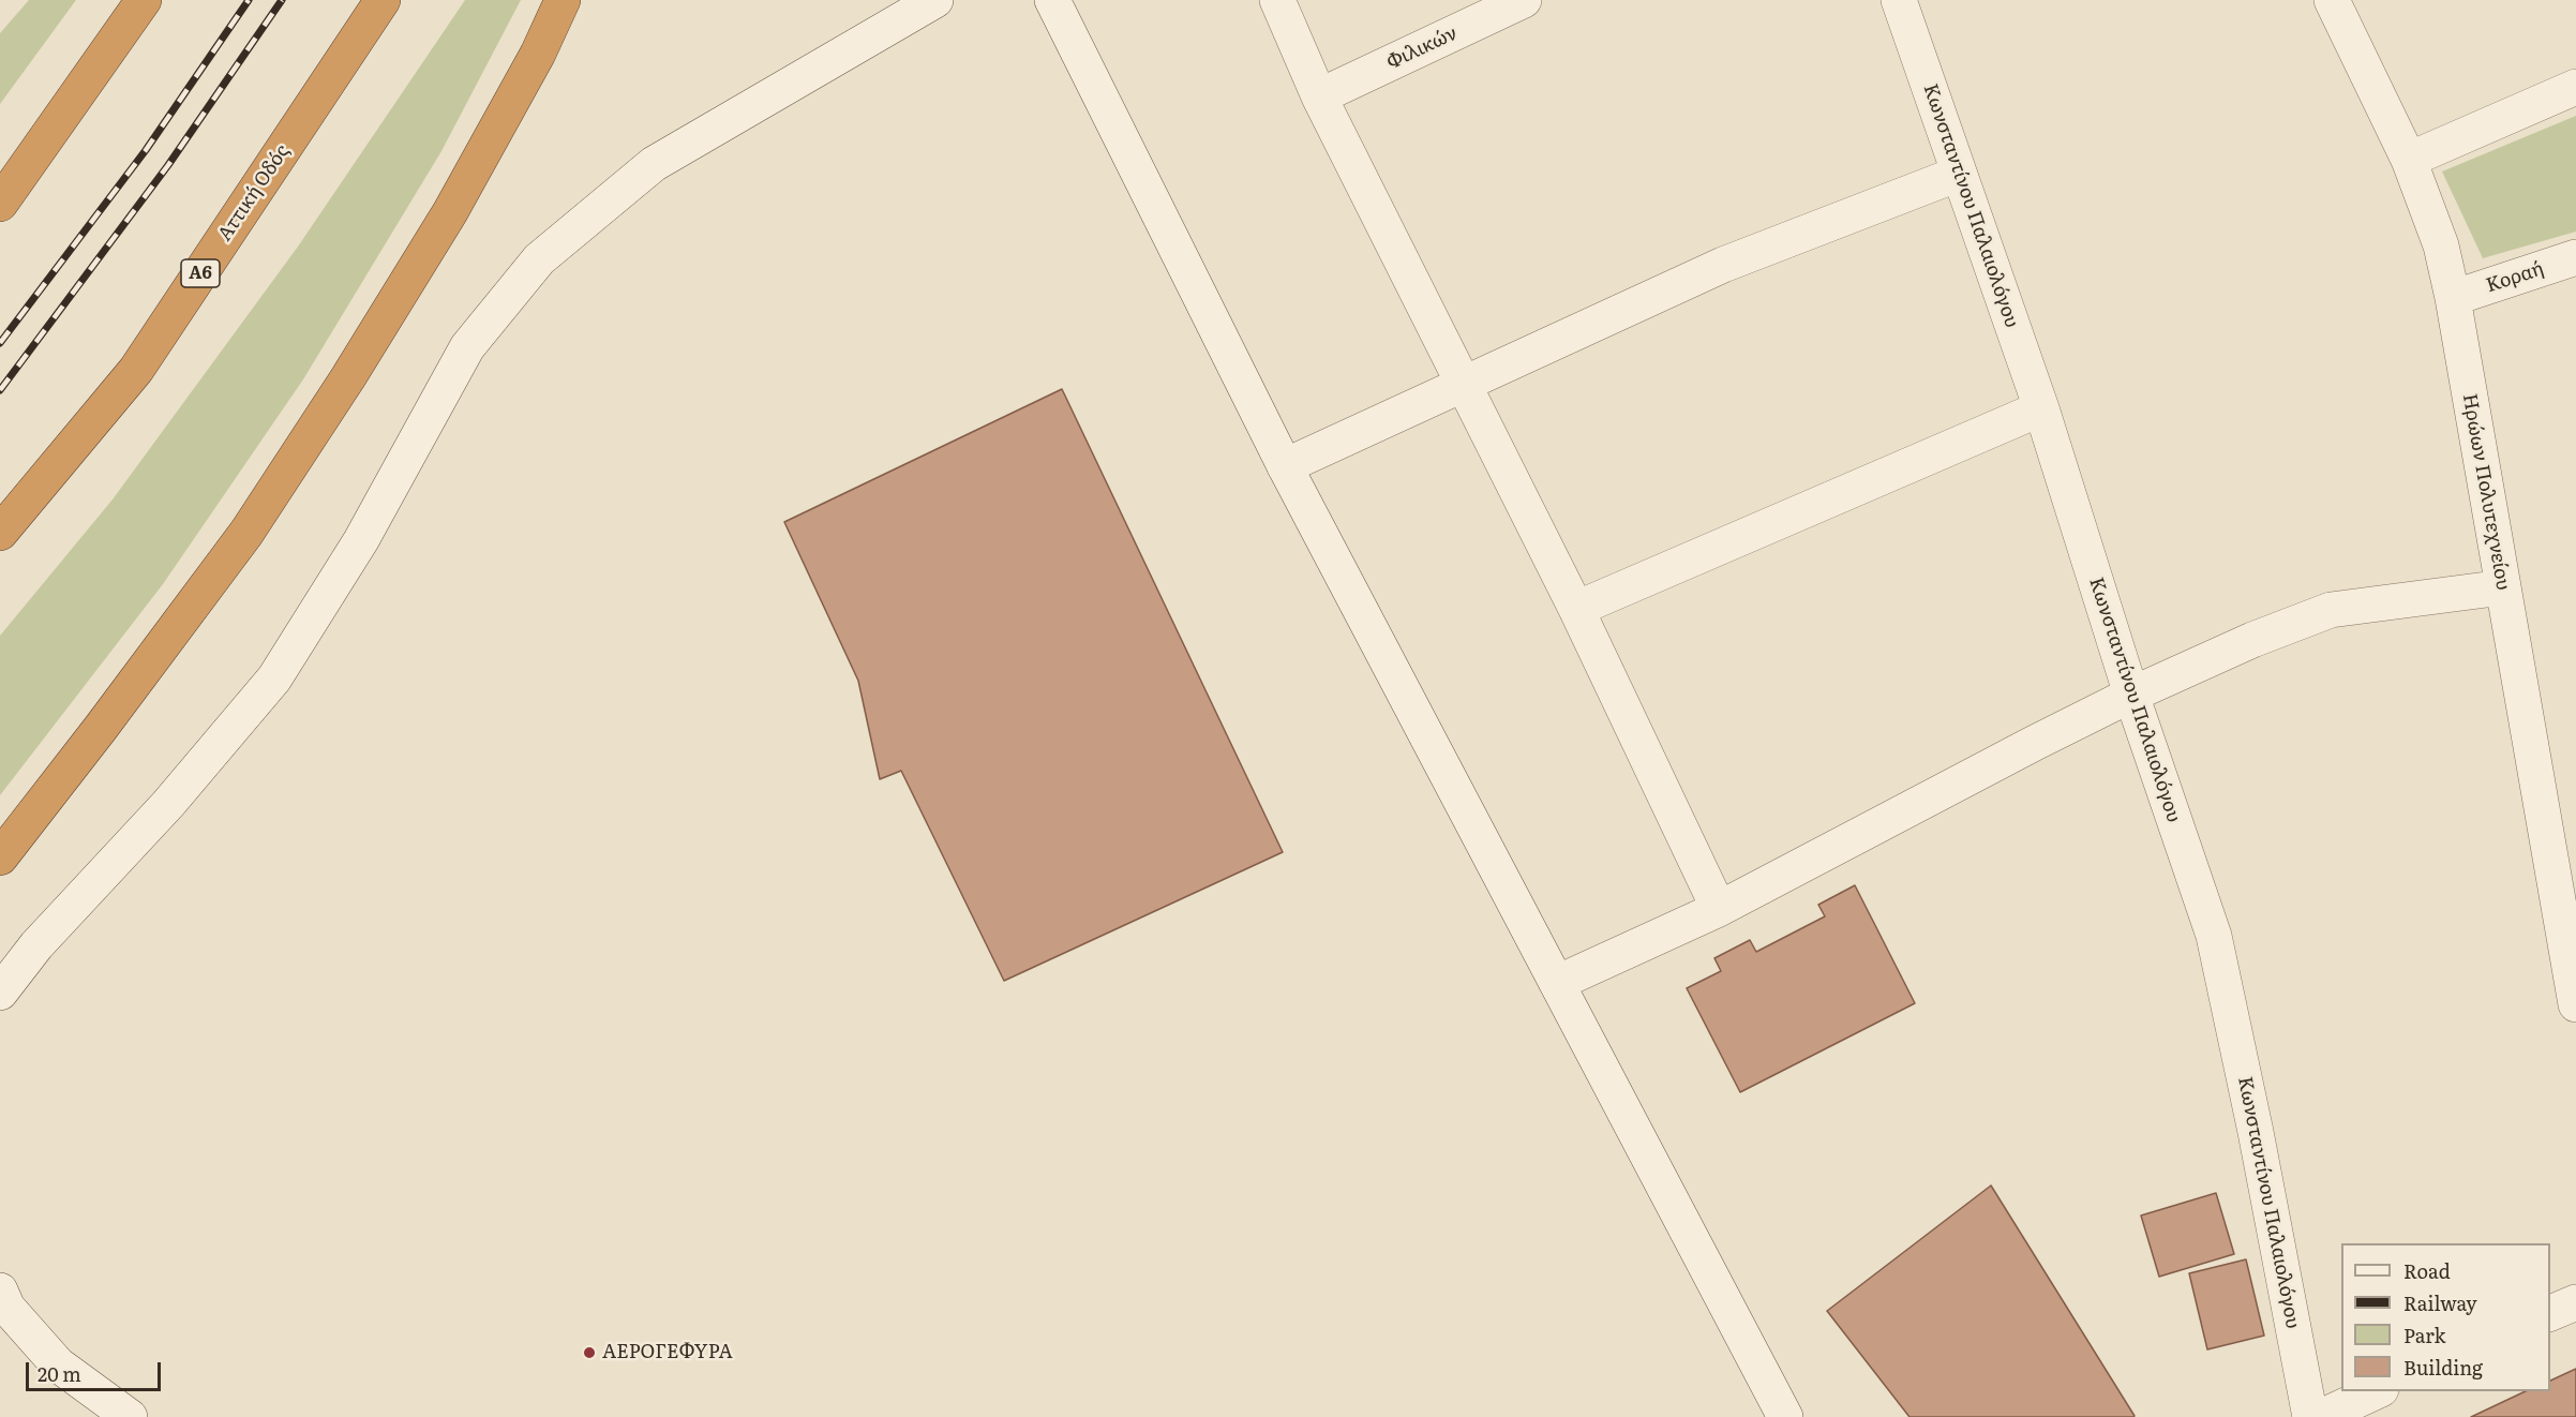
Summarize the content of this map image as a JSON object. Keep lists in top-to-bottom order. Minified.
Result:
{"streets":{"highway":["Αττική Οδός","Α6"],"street":["Φιλικών","Κωνσταντίνου Παλαιολόγου","Κοραή","Ηρώων Πολυτεχνείου"]},"crossings":[["Κοραή","Ηρώων Πολυτεχνείου"]],"places":["ΑΕΡΟΓΕΦΥΡΑ"],"legend":["Road","Railway","Park","Building"],"scale_bar":"20 m"}
